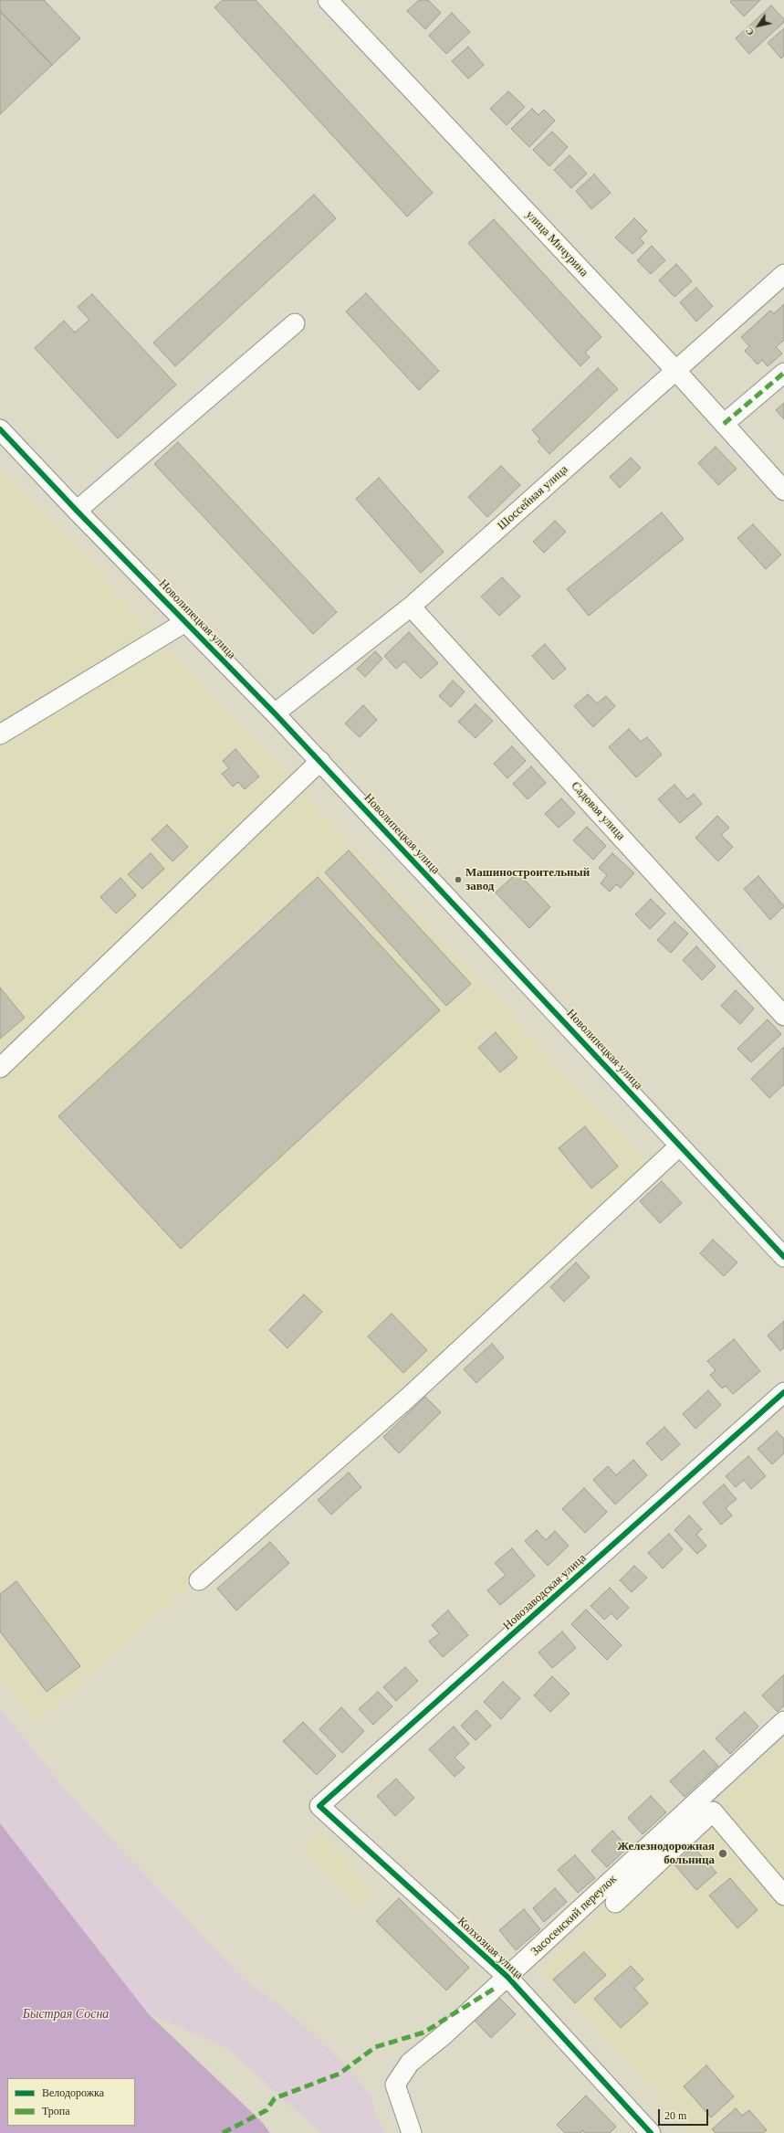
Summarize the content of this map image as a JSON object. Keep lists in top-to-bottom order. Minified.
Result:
{"streets":{"street":["улица Мичурина","Шоссейная улица","Новолипецкая улица","Садовая улица","Новозаводская улица","Засосенский переулок","Колхозная улица"]},"crossings":[["улица Мичурина","Шоссейная улица"],["Шоссейная улица","Новолипецкая улица"],["Шоссейная улица","Садовая улица"],["Новозаводская улица","Колхозная улица"],["Засосенский переулок","Колхозная улица"]],"water":["Быстрая Сосна"],"places":["Машиностроительный завод","Железнодорожная больница"],"legend":["Велодорожка","Тропа"],"scale_bar":"20 m","north":"bottom left"}
